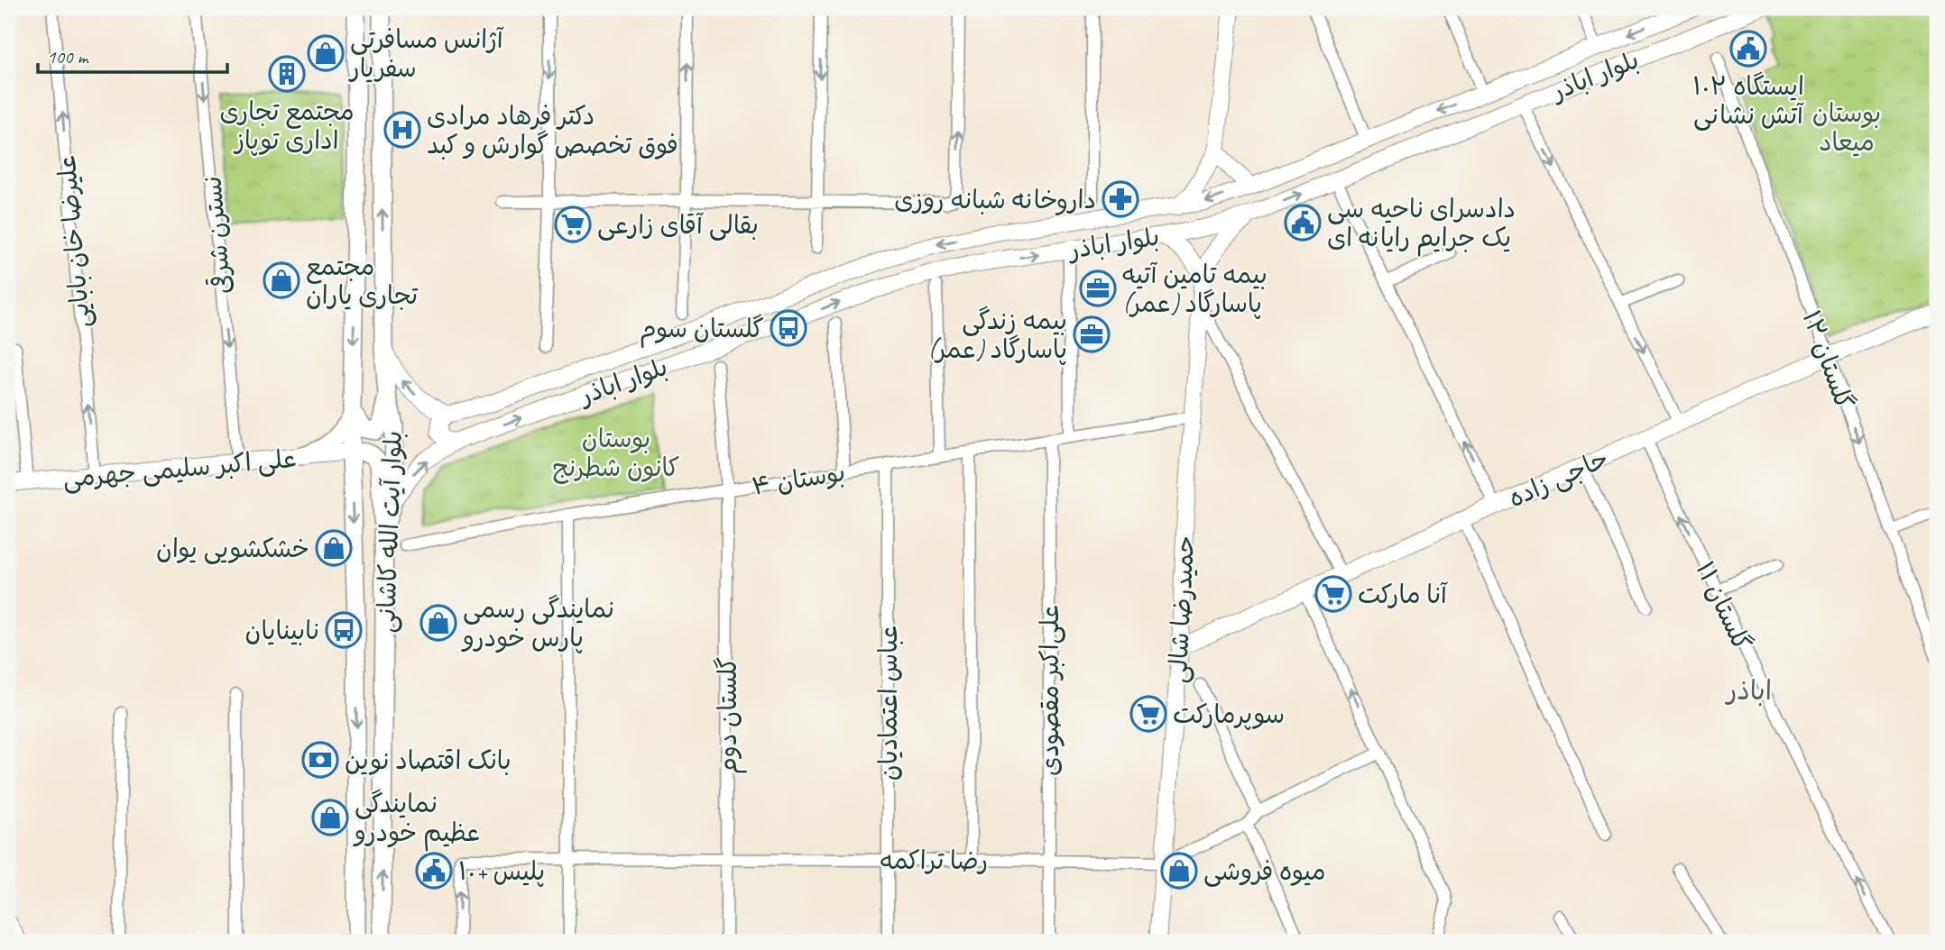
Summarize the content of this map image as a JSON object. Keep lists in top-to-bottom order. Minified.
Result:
{"streets":{"main road":["بلوار اباذر","علی اکبر سلیمی جهرمی","حاجی زاده","بلوار آیت الله کاشانی","حمیدرضا شالی"],"street":["نسترن شرقی","علیرضا خان بابایی","گلستان ۱۲","بوستان ۴","گلستان ۱۱","علی‌اکبر مقصودی","عباس اعتمادیان","گلستان دوم","رضا تراکمه"]},"crossings":[["بلوار اباذر","بلوار آیت الله کاشانی"],["بلوار اباذر","حمیدرضا شالی"],["نسترن شرقی","علی اکبر سلیمی جهرمی"],["علیرضا خان بابایی","علی اکبر سلیمی جهرمی"],["گلستان ۱۲","حاجی زاده"],["علی اکبر سلیمی جهرمی","بلوار آیت الله کاشانی"],["حاجی زاده","گلستان ۱۱"],["حاجی زاده","حمیدرضا شالی"],["بوستان ۴","حمیدرضا شالی"],["بوستان ۴","علی‌اکبر مقصودی"],["بوستان ۴","عباس اعتمادیان"],["بوستان ۴","گلستان دوم"],["حمیدرضا شالی","رضا تراکمه"],["علی‌اکبر مقصودی","رضا تراکمه"],["عباس اعتمادیان","رضا تراکمه"],["گلستان دوم","رضا تراکمه"]],"one_way":["نسترن شرقی","علیرضا خان بابایی","گلستان ۱۱"],"districts":["اباذر"],"parks":["بوستان میعاد","بوستان کانون شطرنج"],"places":{"public building":["ایستگاه ۱۰۲ آتش نشانی","دادسرای ناحیه سی یک جرایم رایانه ای","پلیس +۱۰"],"shop":["آژانس مسافرتی سفریار","مجتمع تجاری یاران","خشکشویی یوان","نمایندگی رسمی پارس خودرو","نمایندگی عظیم خودرو","میوه فروشی"],"building":["مجتمع تجاری اداری توپاز"],"hospital":["دکتر فرهاد مرادی فوق تخصص گوارش و کبد"],"pharmacy":["داروخانه شبانه روزی"],"supermarket":["بقالی آقای زارعی","آنا مارکت","سوپرمارکت"],"office":["بیمه تامین آتیه (عمر) پاسارگاد","بیمه زندگی (عمر) پاسارگاد"],"bus stop":["گلستان سوم","نابینایان"],"bank":["بانک اقتصاد نوین"]},"scale_bar":"100 m"}
